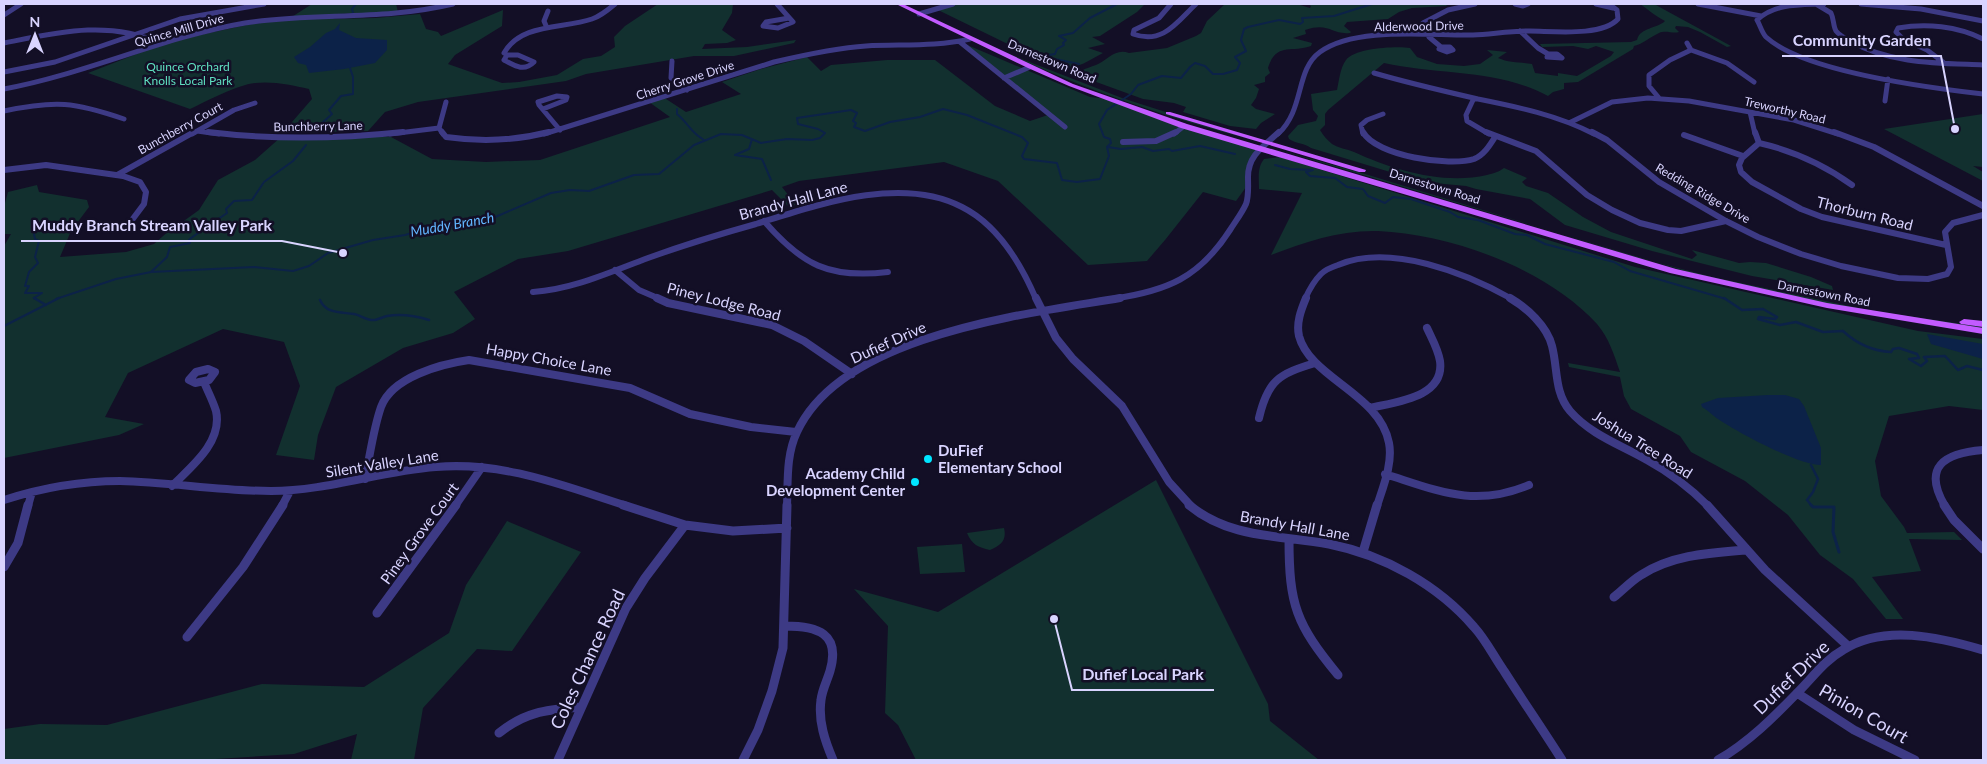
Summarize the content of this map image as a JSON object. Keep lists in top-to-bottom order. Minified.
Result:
{"streets":{"main road":["Darnestown Road"],"street":["Alderwood Drive","Quince Mill Drive","Cherry Grove Drive","Treworthy Road","Bunchberry Lane","Bunchberry Court","Redding Ridge Drive","Brandy Hall Lane","Thorburn Road","Piney Lodge Road","Dufief Drive","Happy Choice Lane","Joshua Tree Road","Silent Valley Lane","Piney Grove Court","Coles Chance Road","Pinion Court"]},"crossings":[["Alderwood Drive","Darnestown Road"],["Alderwood Drive","Dufief Drive"],["Darnestown Road","Cherry Grove Drive"],["Darnestown Road","Dufief Drive"],["Cherry Grove Drive","Bunchberry Lane"],["Treworthy Road","Redding Ridge Drive"],["Bunchberry Lane","Bunchberry Court"],["Redding Ridge Drive","Thorburn Road"],["Brandy Hall Lane","Piney Lodge Road"],["Brandy Hall Lane","Dufief Drive"],["Brandy Hall Lane","Joshua Tree Road"],["Piney Lodge Road","Dufief Drive"],["Dufief Drive","Happy Choice Lane"],["Dufief Drive","Joshua Tree Road"],["Dufief Drive","Silent Valley Lane"],["Dufief Drive","Pinion Court"],["Happy Choice Lane","Silent Valley Lane"],["Silent Valley Lane","Piney Grove Court"],["Silent Valley Lane","Coles Chance Road"]],"water":["Muddy Branch"],"parks":["Quince Orchard Knolls Local Park"],"places":["Community Garden","Muddy Branch Stream Valley Park","DuFief Elementary School","Academy Child Development Center","Dufief Local Park"],"north":"top"}
